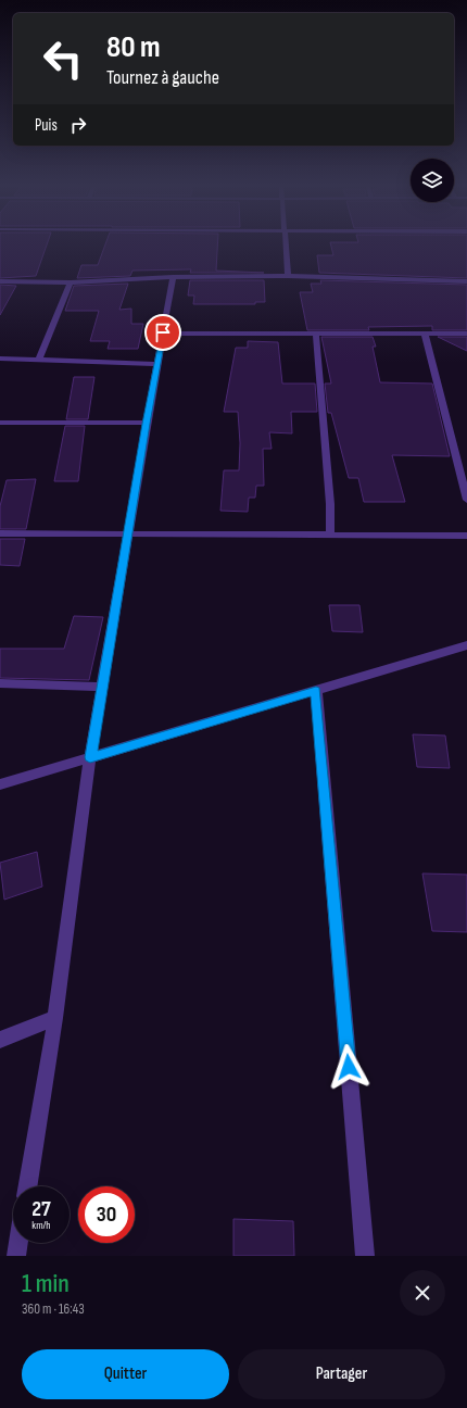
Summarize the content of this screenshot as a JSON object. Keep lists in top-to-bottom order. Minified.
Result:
{"page":{"turn":["80 m","Tournez à gauche"],"then":"Puis","speed":"27 km/h","limit":"30","heading":["1 min","360 m · 16:43"],"buttons":["Quitter","Partager"]}}
